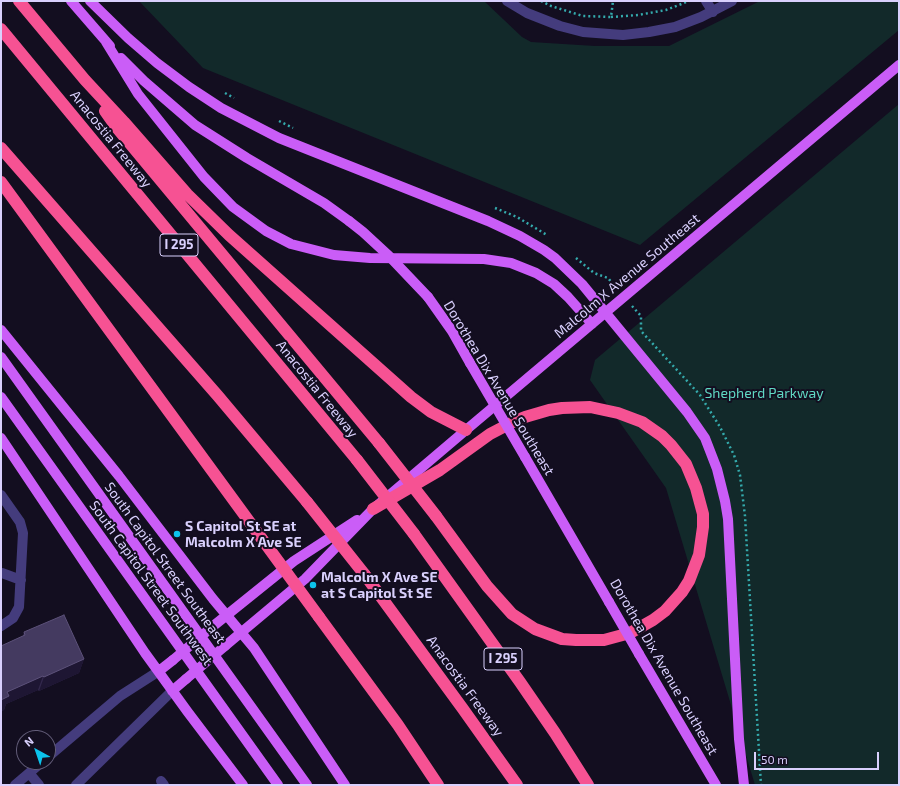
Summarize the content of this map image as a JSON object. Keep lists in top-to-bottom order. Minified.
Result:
{"streets":{"highway":["Anacostia Freeway","I 295"],"main road":["Malcolm X Avenue Southeast","Dorothea Dix Avenue Southeast","South Capitol Street Southeast","South Capitol Street Southwest"]},"parks":["Shepherd Parkway"],"places":["S Capitol St SE at Malcolm X Ave SE","Malcolm X Ave SE at S Capitol St SE"],"scale_bar":"50 m","north":"top left"}
